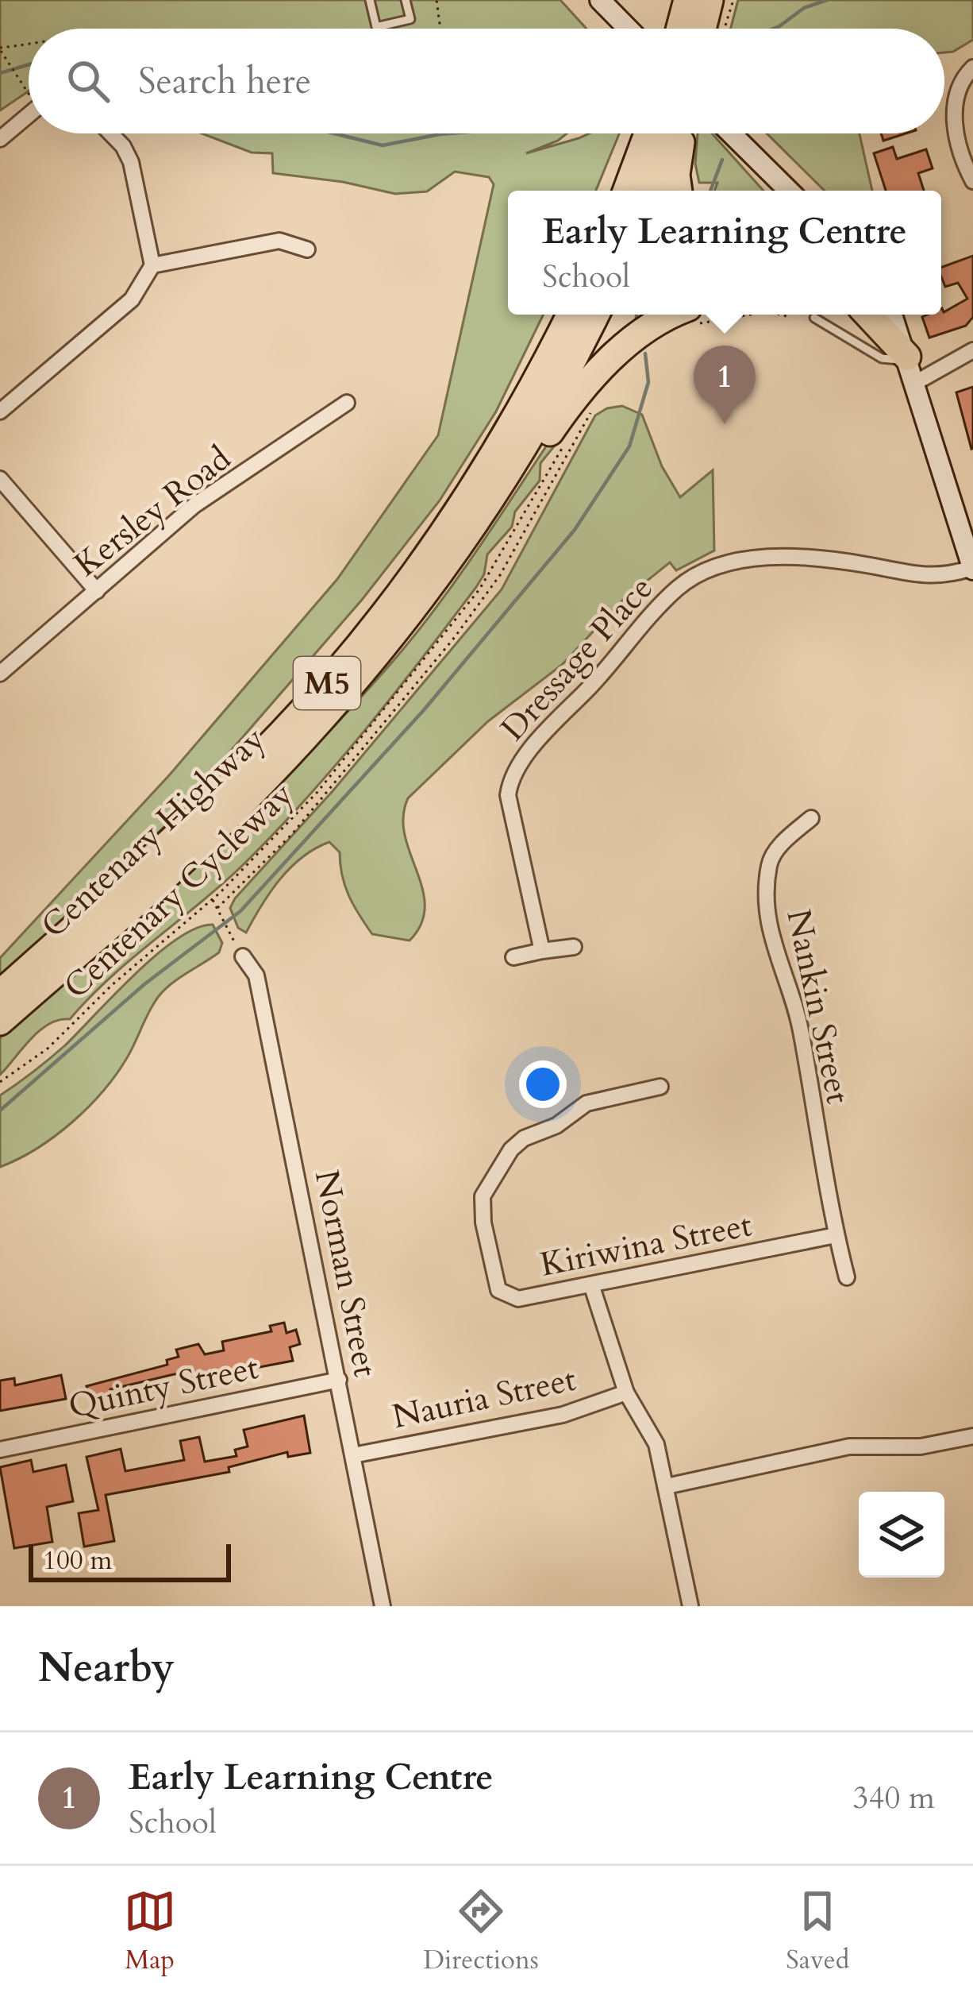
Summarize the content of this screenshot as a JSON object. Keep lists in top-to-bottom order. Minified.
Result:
{"streets":{"highway":["M5","Centenary Highway"],"street":["Kersley Road","Dressage Place","Nankin Street","Kiriwina Street","Norman Street","Quinty Street","Nauria Street"],"path":["Centenary Cycleway"]},"crossings":[["Nankin Street","Kiriwina Street"],["Norman Street","Quinty Street"],["Norman Street","Nauria Street"]],"scale_bar":"100 m","page":{"search":"Search here","popup":["Early Learning Centre","School"],"pins":"1","scale":"100 m","heading":"Nearby","list":[{"mark":"1","name":"Early Learning Centre","note":"School","value":"340 m"}],"nav":["Map","Directions","Saved"]}}
